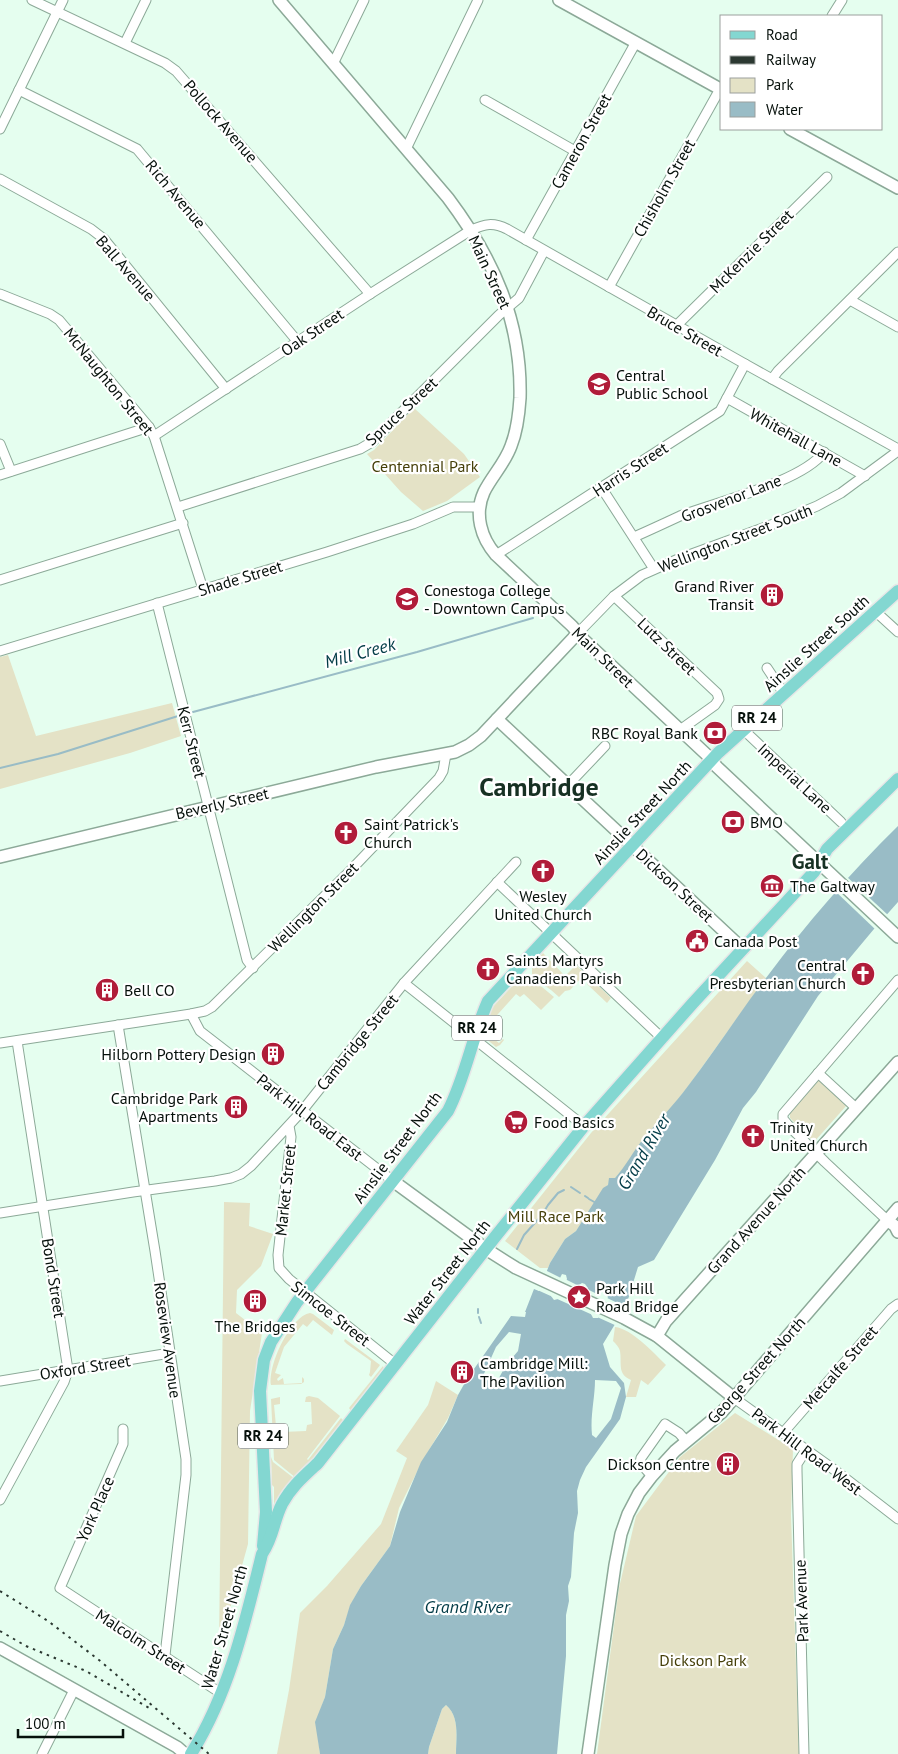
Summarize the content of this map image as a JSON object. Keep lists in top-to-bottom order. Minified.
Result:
{"streets":{"main road":["Main Street","Ainslie Street South","RR 24","Beverly Street","Ainslie Street North","Dickson Street","Park Hill Road East","Grand Avenue North","Water Street North","George Street North","Park Hill Road West"],"street":["Pollock Avenue","Cameron Street","Chisholm Street","Rich Avenue","McKenzie Street","Ball Avenue","Bruce Street","Oak Street","McNaughton Street","Spruce Street","Whitehall Lane","Harris Street","Grosvenor Lane","Wellington Street South","Shade Street","Lutz Street","Kerr Street","Imperial Lane","Wellington Street","Cambridge Street","Market Street","Bond Street","Simcoe Street","Roseview Avenue","Oxford Street","Metcalfe Street","York Place","Park Avenue","Malcolm Street"]},"crossings":[["Pollock Avenue","Oak Street"],["Cameron Street","Bruce Street"],["Chisholm Street","Bruce Street"],["Rich Avenue","Oak Street"],["McKenzie Street","Bruce Street"],["Ball Avenue","Oak Street"],["Main Street","Bruce Street"],["Main Street","Oak Street"],["Main Street","Spruce Street"],["Main Street","Harris Street"],["Main Street","Wellington Street South"],["Main Street","Shade Street"],["Main Street","Ainslie Street South"],["Main Street","Lutz Street"],["Main Street","RR 24"],["Main Street","Ainslie Street North"],["Main Street","Water Street North"],["Bruce Street","Oak Street"],["Bruce Street","Spruce Street"],["Bruce Street","Harris Street"],["Bruce Street","Wellington Street South"],["Oak Street","McNaughton Street"],["McNaughton Street","Spruce Street"],["McNaughton Street","Shade Street"],["Whitehall Lane","Harris Street"],["Whitehall Lane","Grosvenor Lane"],["Whitehall Lane","Wellington Street South"],["Wellington Street South","Lutz Street"],["Shade Street","Kerr Street"],["Ainslie Street South","Ainslie Street North"],["RR 24","Water Street North"],["Kerr Street","Beverly Street"],["Kerr Street","Wellington Street"],["Beverly Street","Wellington Street"],["Ainslie Street North","Dickson Street"],["Ainslie Street North","Park Hill Road East"],["Ainslie Street North","Water Street North"],["Ainslie Street North","Simcoe Street"],["Dickson Street","Water Street North"],["Wellington Street","Park Hill Road East"],["Wellington Street","Bond Street"],["Wellington Street","Roseview Avenue"],["Cambridge Street","Park Hill Road East"],["Cambridge Street","Market Street"],["Cambridge Street","Bond Street"],["Cambridge Street","Roseview Avenue"],["Park Hill Road East","Water Street North"],["Park Hill Road East","Park Hill Road West"],["Market Street","Simcoe Street"],["Grand Avenue North","Park Hill Road West"],["Water Street North","Simcoe Street"],["Water Street North","Malcolm Street"],["Bond Street","Oxford Street"],["Roseview Avenue","Oxford Street"],["Roseview Avenue","Malcolm Street"],["Metcalfe Street","Park Hill Road West"],["George Street North","Park Hill Road West"],["Park Hill Road West","Park Avenue"],["York Place","Malcolm Street"]],"districts":["Cambridge","Galt"],"water":["Mill Creek","Grand River"],"parks":["Centennial Park","Mill Race Park","Dickson Park"],"places":{"school or university":["Central Public School","Conestoga College - Downtown Campus"],"building":["Grand River Transit","Bell CO","Hilborn Pottery Design","Cambridge Park Apartments","The Bridges","Cambridge Mill: The Pavilion","Dickson Centre"],"bank":["RBC Royal Bank","BMO"],"church":["Saint Patrick's Church","Wesley United Church","Saints Martyrs Canadiens Parish","Central Presbyterian Church","Trinity United Church"],"museum":["The Galtway"],"public building":["Canada Post"],"supermarket":["Food Basics"],"place":["Park Hill Road Bridge"]},"legend":["Road","Railway","Park","Water"],"scale_bar":"100 m"}
